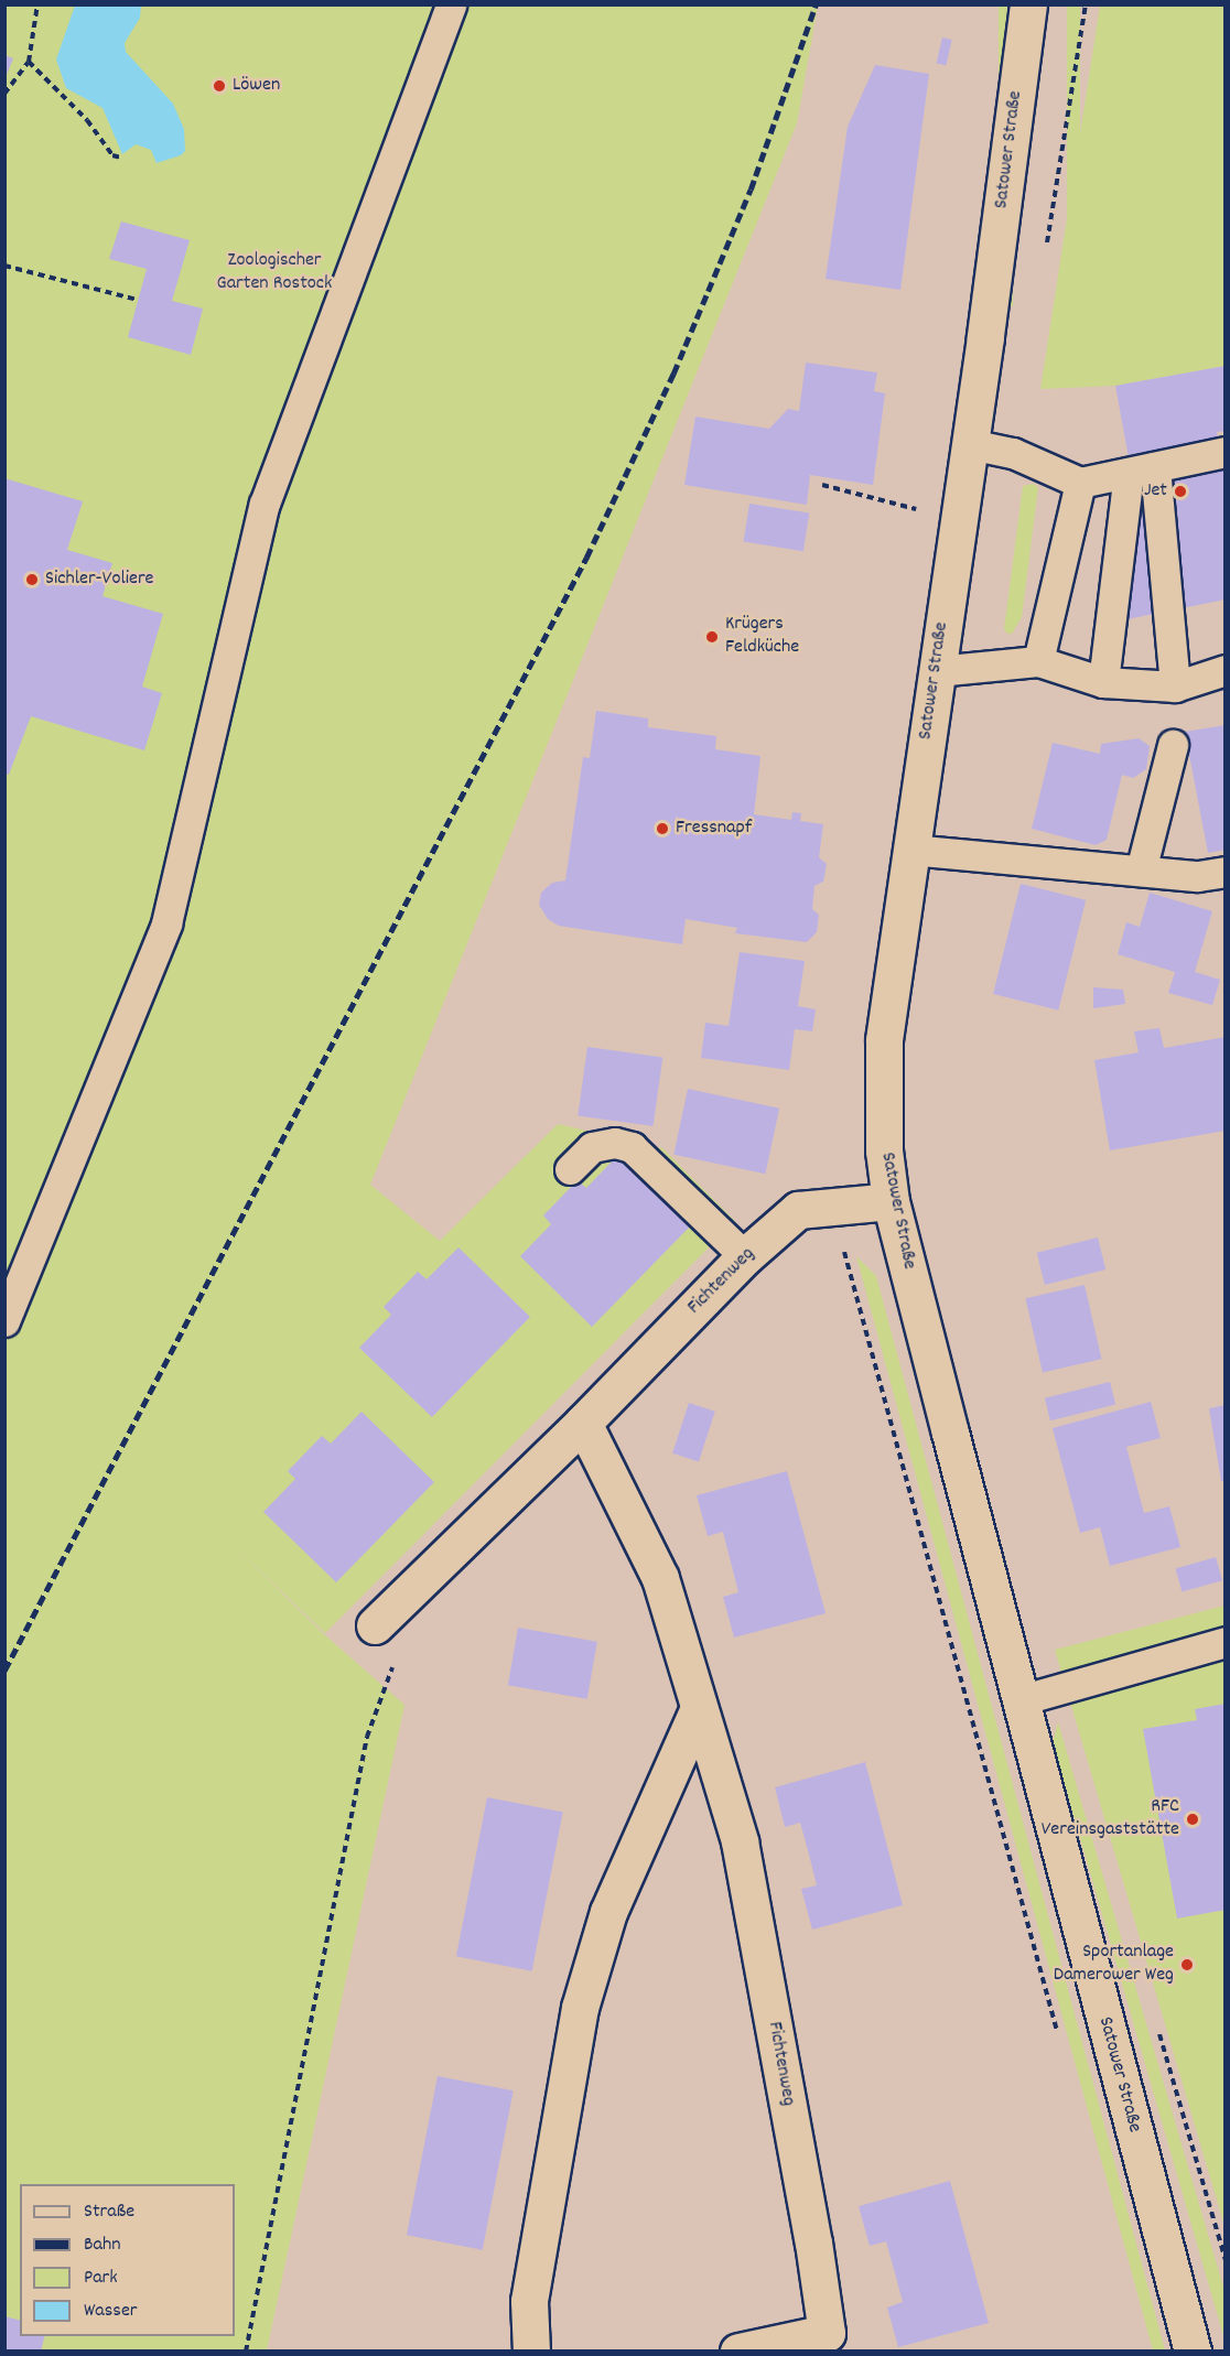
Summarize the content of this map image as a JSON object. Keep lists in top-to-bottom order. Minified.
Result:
{"streets":{"main road":["Satower Straße","Fichtenweg"]},"crossings":[["Satower Straße","Fichtenweg"]],"parks":["Zoologischer Garten Rostock"],"places":["Löwen","Jet","Sichler-Voliere","Krügers Feldküche","Fressnapf","RFC Vereinsgaststätte","Sportanlage Damerower Weg"],"legend":["Straße","Bahn","Park","Wasser"]}
